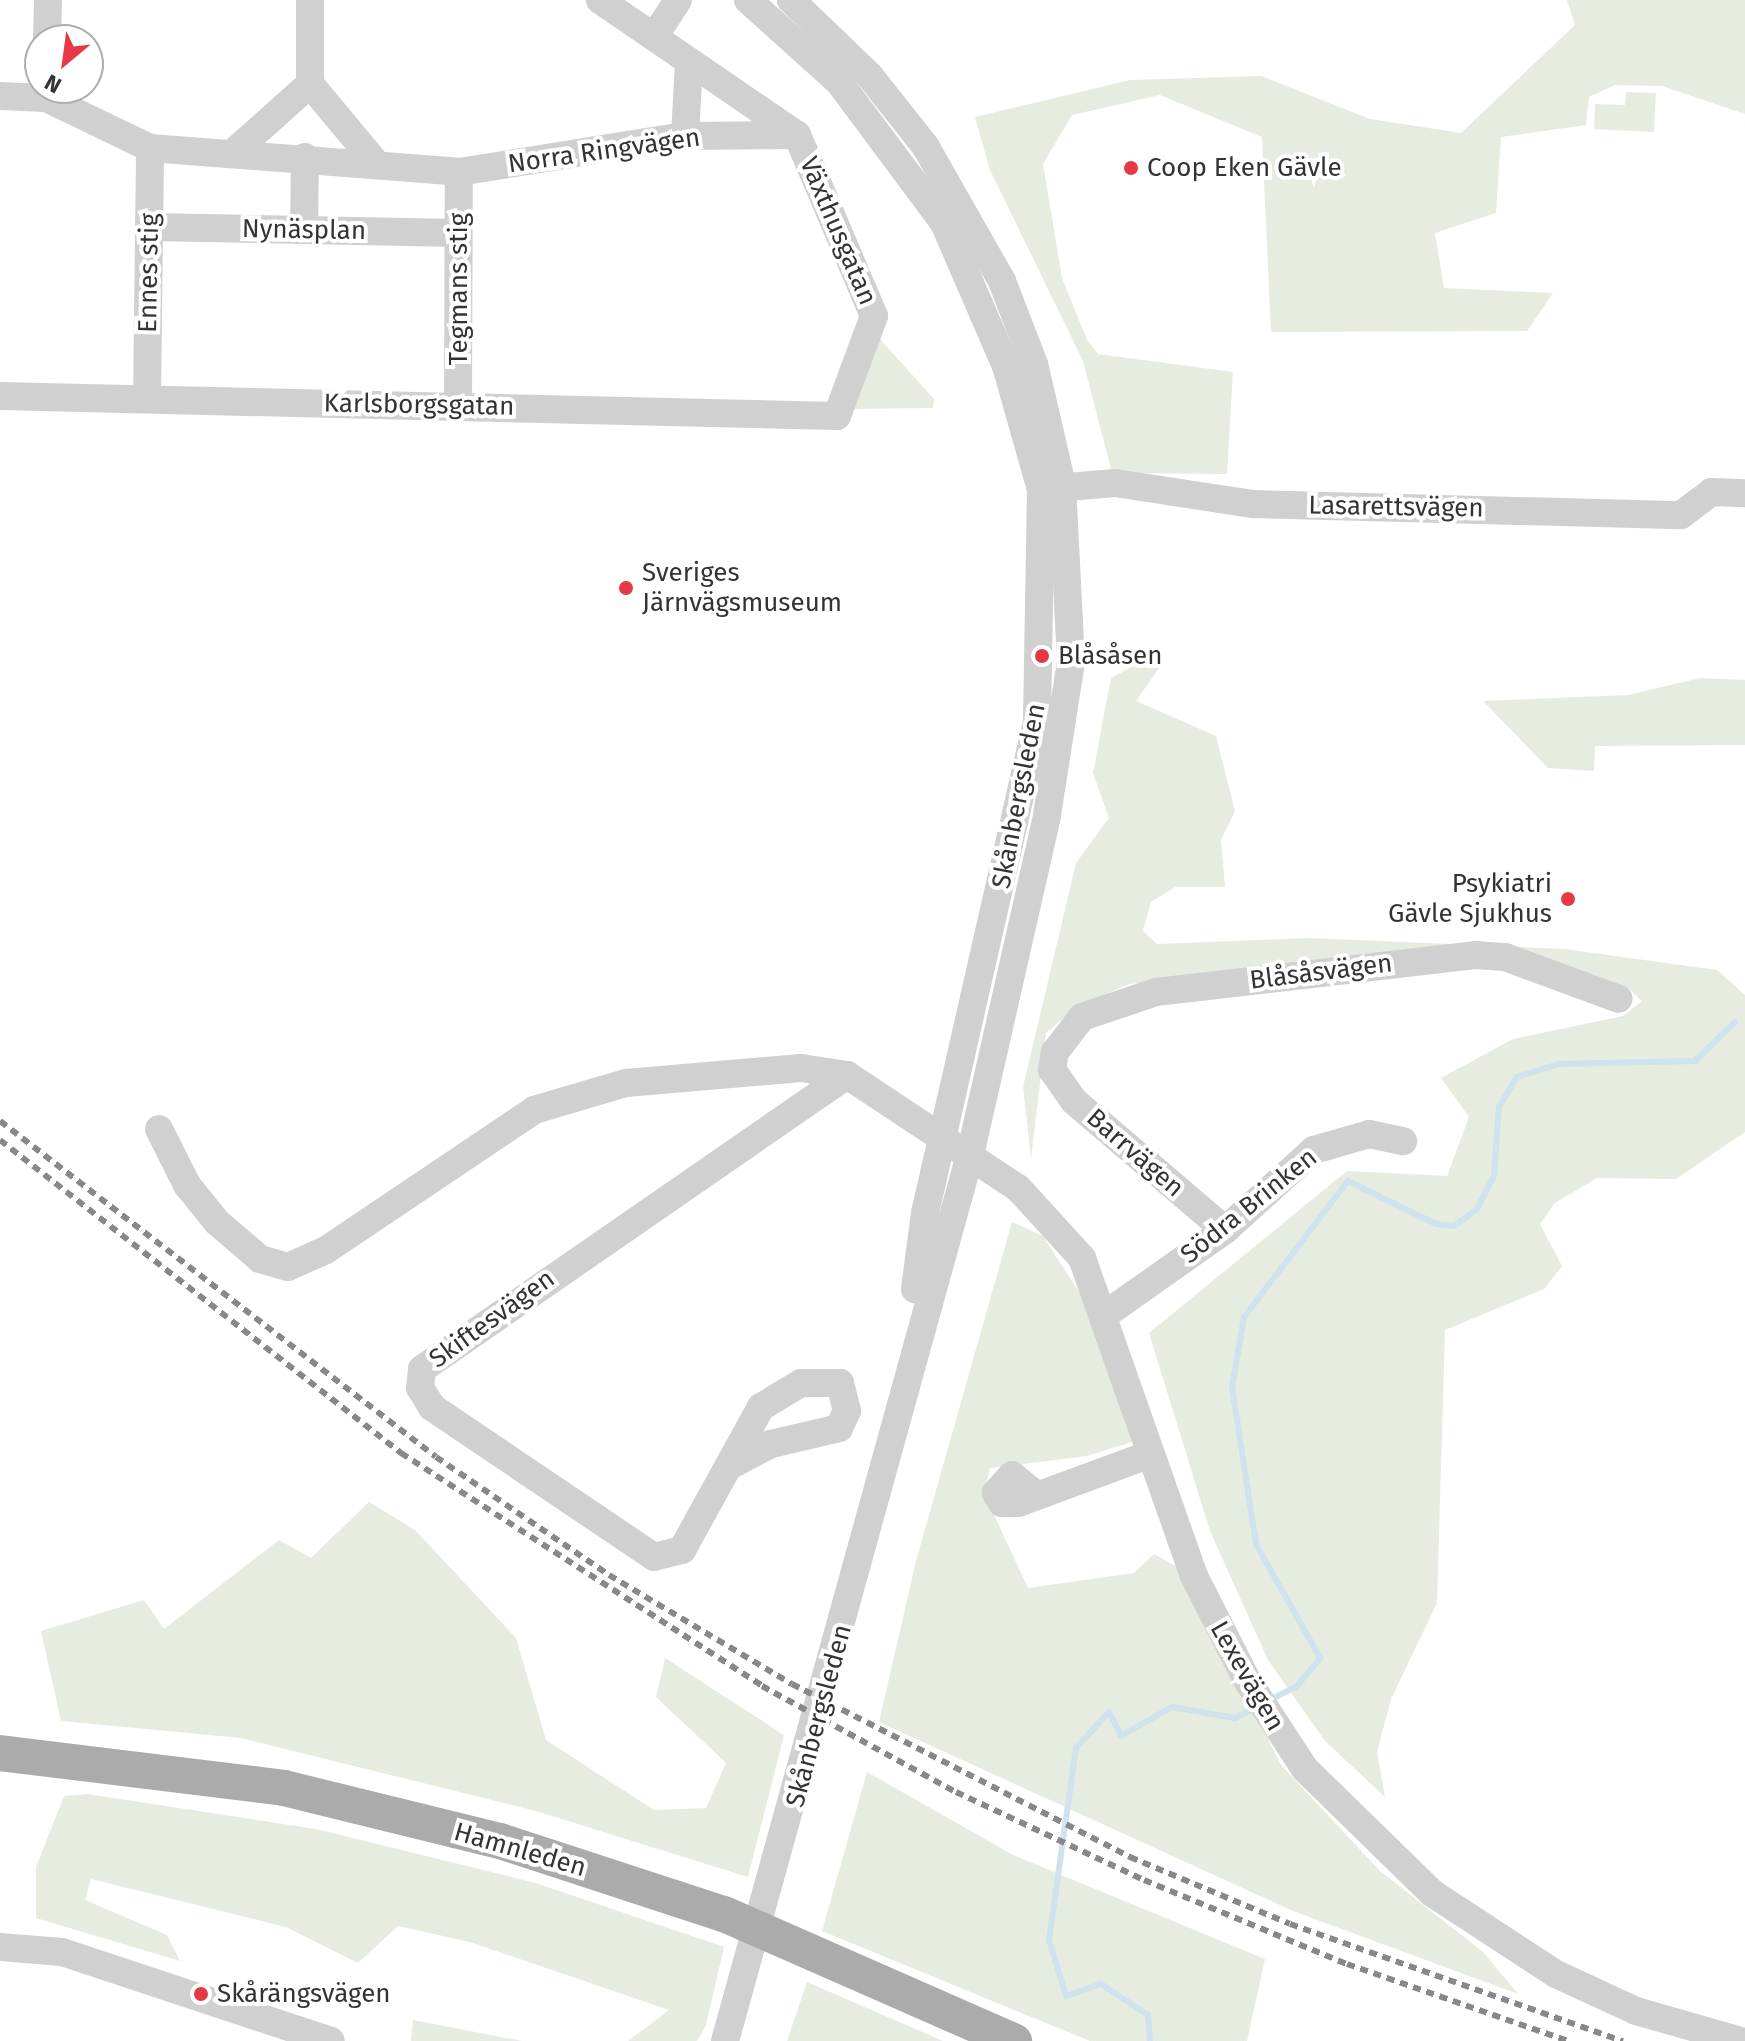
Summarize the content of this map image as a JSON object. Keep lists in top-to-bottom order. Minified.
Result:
{"streets":{"main road":["Hamnleden"],"street":["Norra Ringvägen","Nynäsplan","Växthusgatan","Ennes stig","Tegmans stig","Karlsborgsgatan","Lasarettsvägen","Skånbergsleden","Blåsåsvägen","Barrvägen","Södra Brinken","Skiftesvägen","Lexevägen"]},"crossings":[["Norra Ringvägen","Växthusgatan"],["Norra Ringvägen","Tegmans stig"],["Nynäsplan","Ennes stig"],["Nynäsplan","Tegmans stig"],["Växthusgatan","Karlsborgsgatan"],["Ennes stig","Karlsborgsgatan"],["Tegmans stig","Karlsborgsgatan"],["Lasarettsvägen","Skånbergsleden"],["Skånbergsleden","Lexevägen"],["Blåsåsvägen","Barrvägen"],["Barrvägen","Södra Brinken"],["Södra Brinken","Lexevägen"]],"places":["Coop Eken Gävle","Sveriges Järnvägsmuseum","Blåsåsen","Psykiatri Gävle Sjukhus","Skårängsvägen"],"north":"bottom left"}
